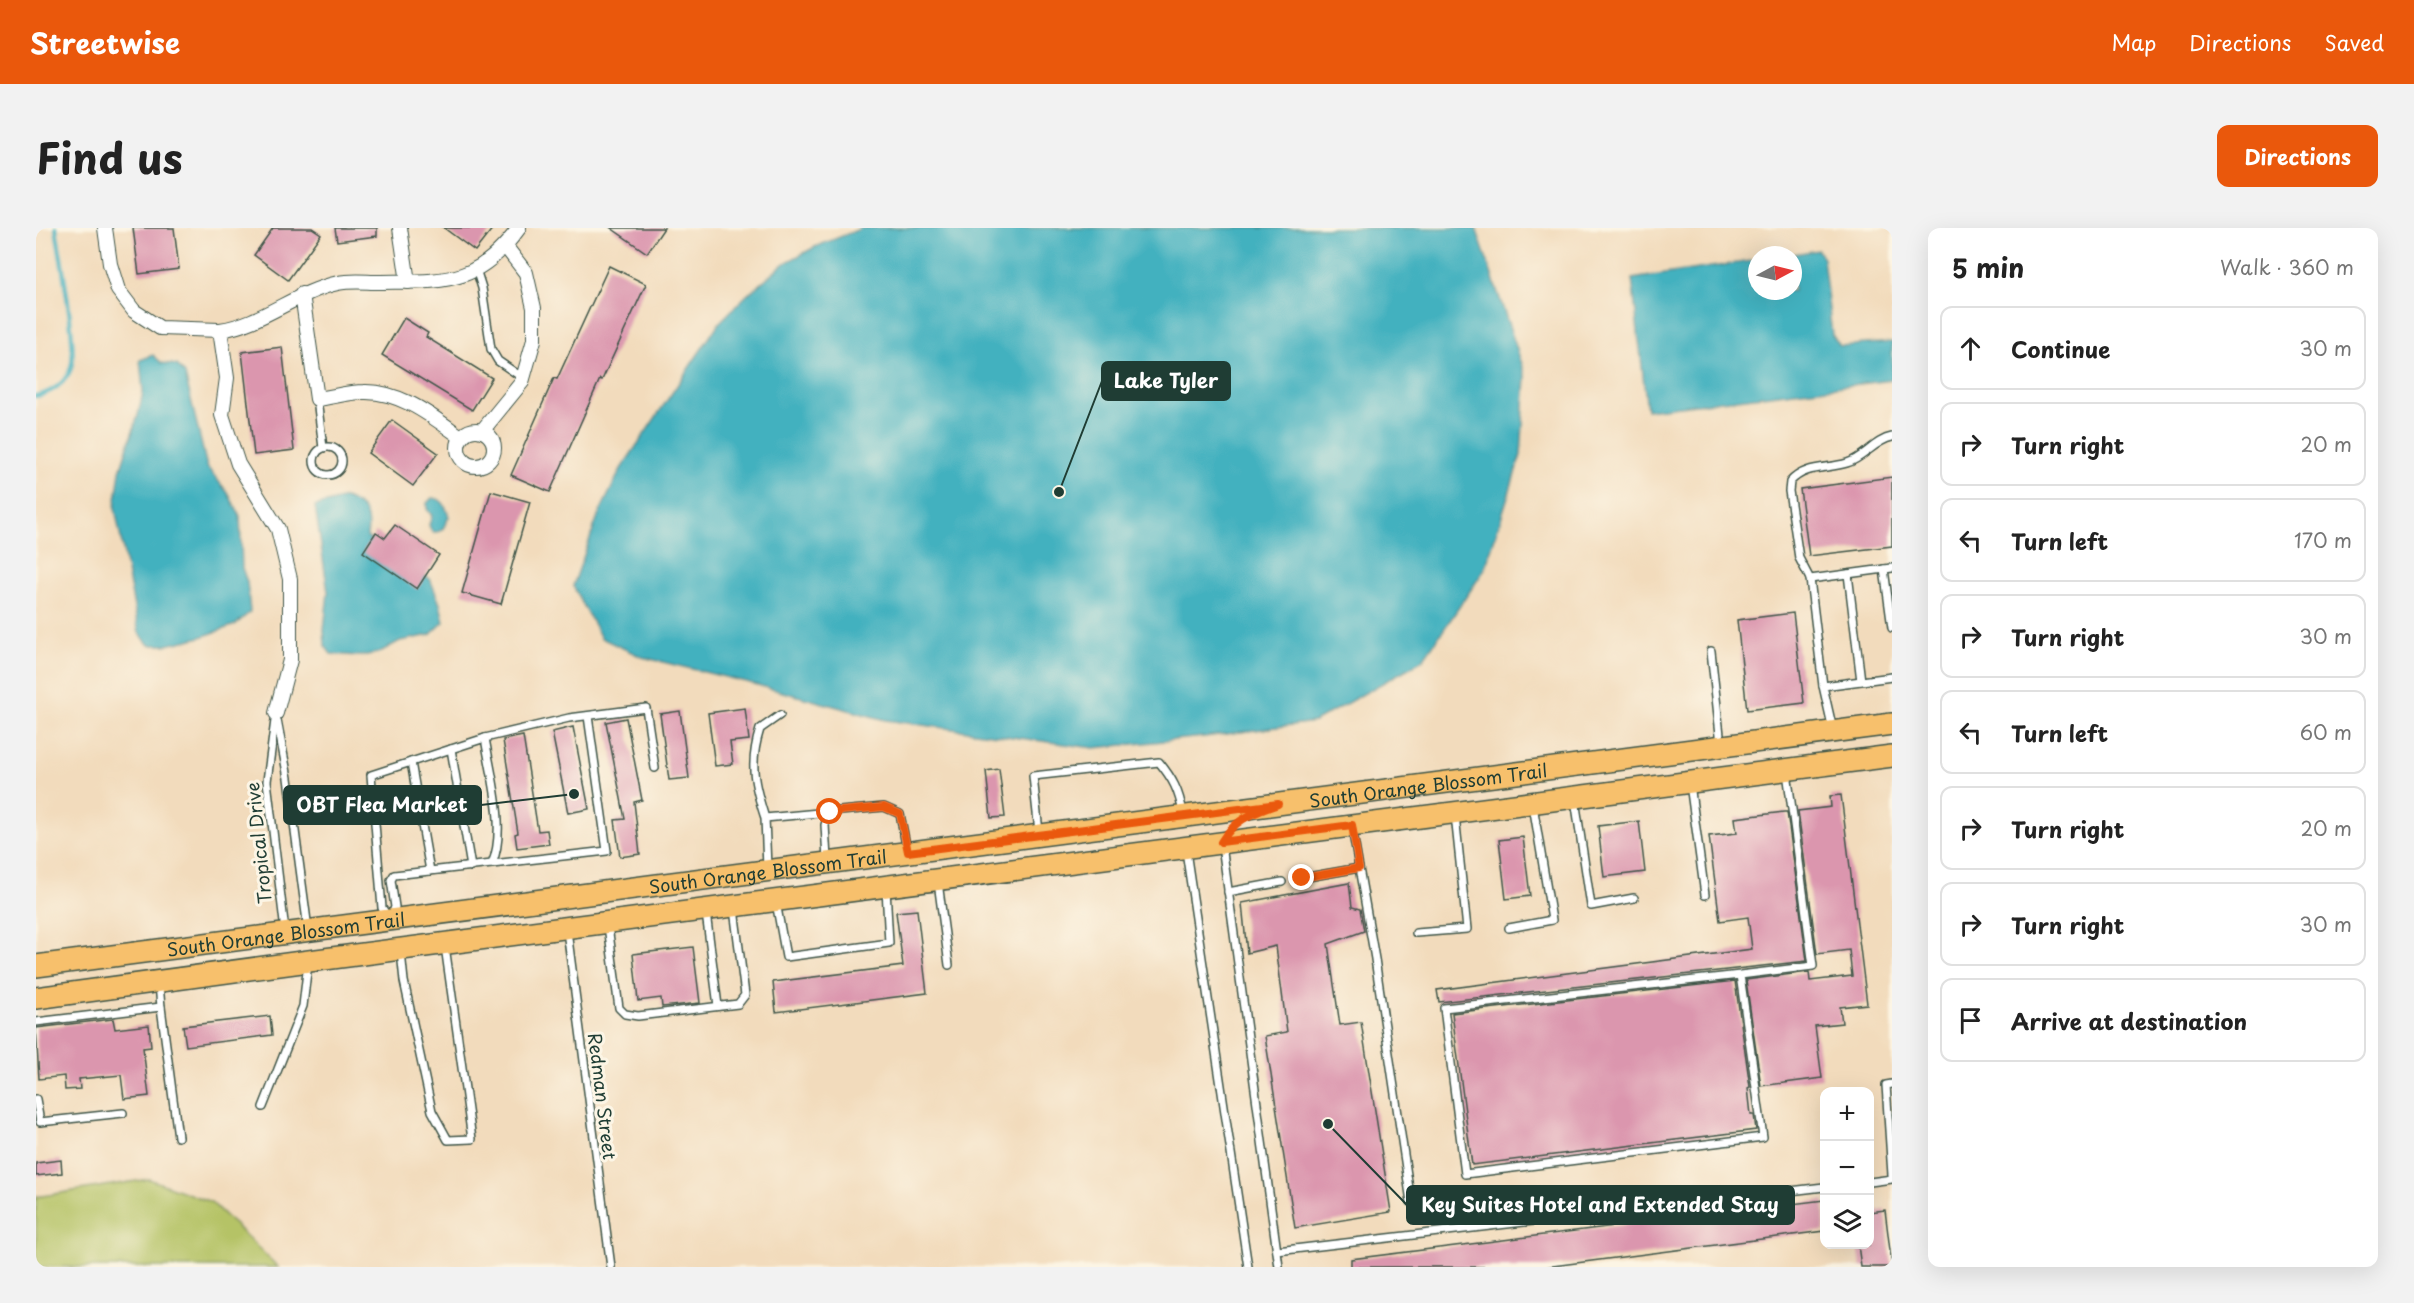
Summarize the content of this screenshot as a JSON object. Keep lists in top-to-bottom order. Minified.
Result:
{"streets":{"main road":["South Orange Blossom Trail"],"street":["Tropical Drive"],"lane":["Redman Street"]},"crossings":[["South Orange Blossom Trail","Tropical Drive"],["South Orange Blossom Trail","Redman Street"]],"places":["Lake Tyler","OBT Flea Market","Key Suites Hotel and Extended Stay"],"north":"right","page":{"header":"Streetwise","nav":["Map","Directions","Saved"],"title":"Find us","buttons":"Directions","heading":["5 min","Walk · 360 m"],"list":[["Continue","30 m"],["Turn right","20 m"],["Turn left","170 m"],["Turn right","30 m"],["Turn left","60 m"],["Turn right","20 m"],["Turn right","30 m"],"Arrive at destination"],"map_buttons":["+","−"]}}
